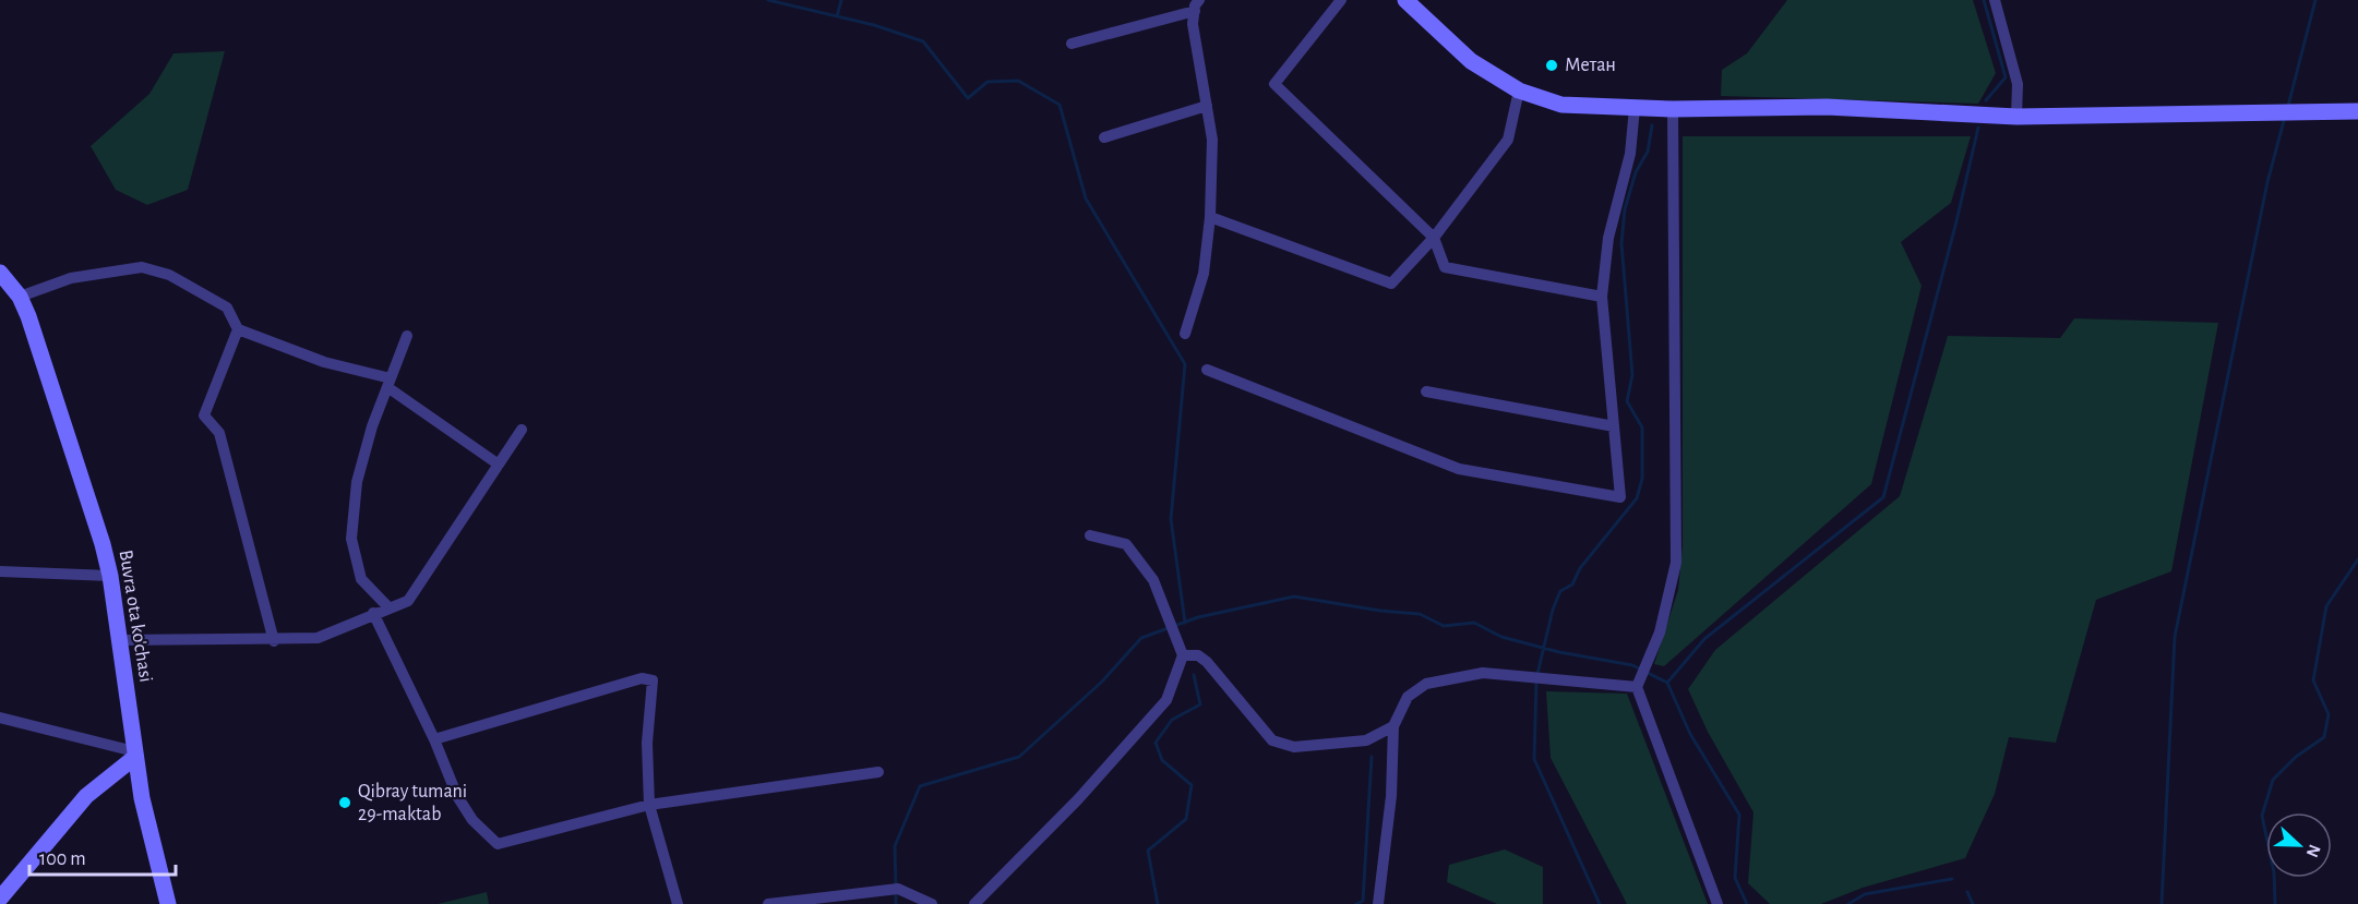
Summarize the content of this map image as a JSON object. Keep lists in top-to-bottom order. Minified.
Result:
{"streets":{"main road":["Buvra ota ko'chasi"]},"places":["Метан","Qibray tumani 29-maktab"],"scale_bar":"100 m","north":"right"}
